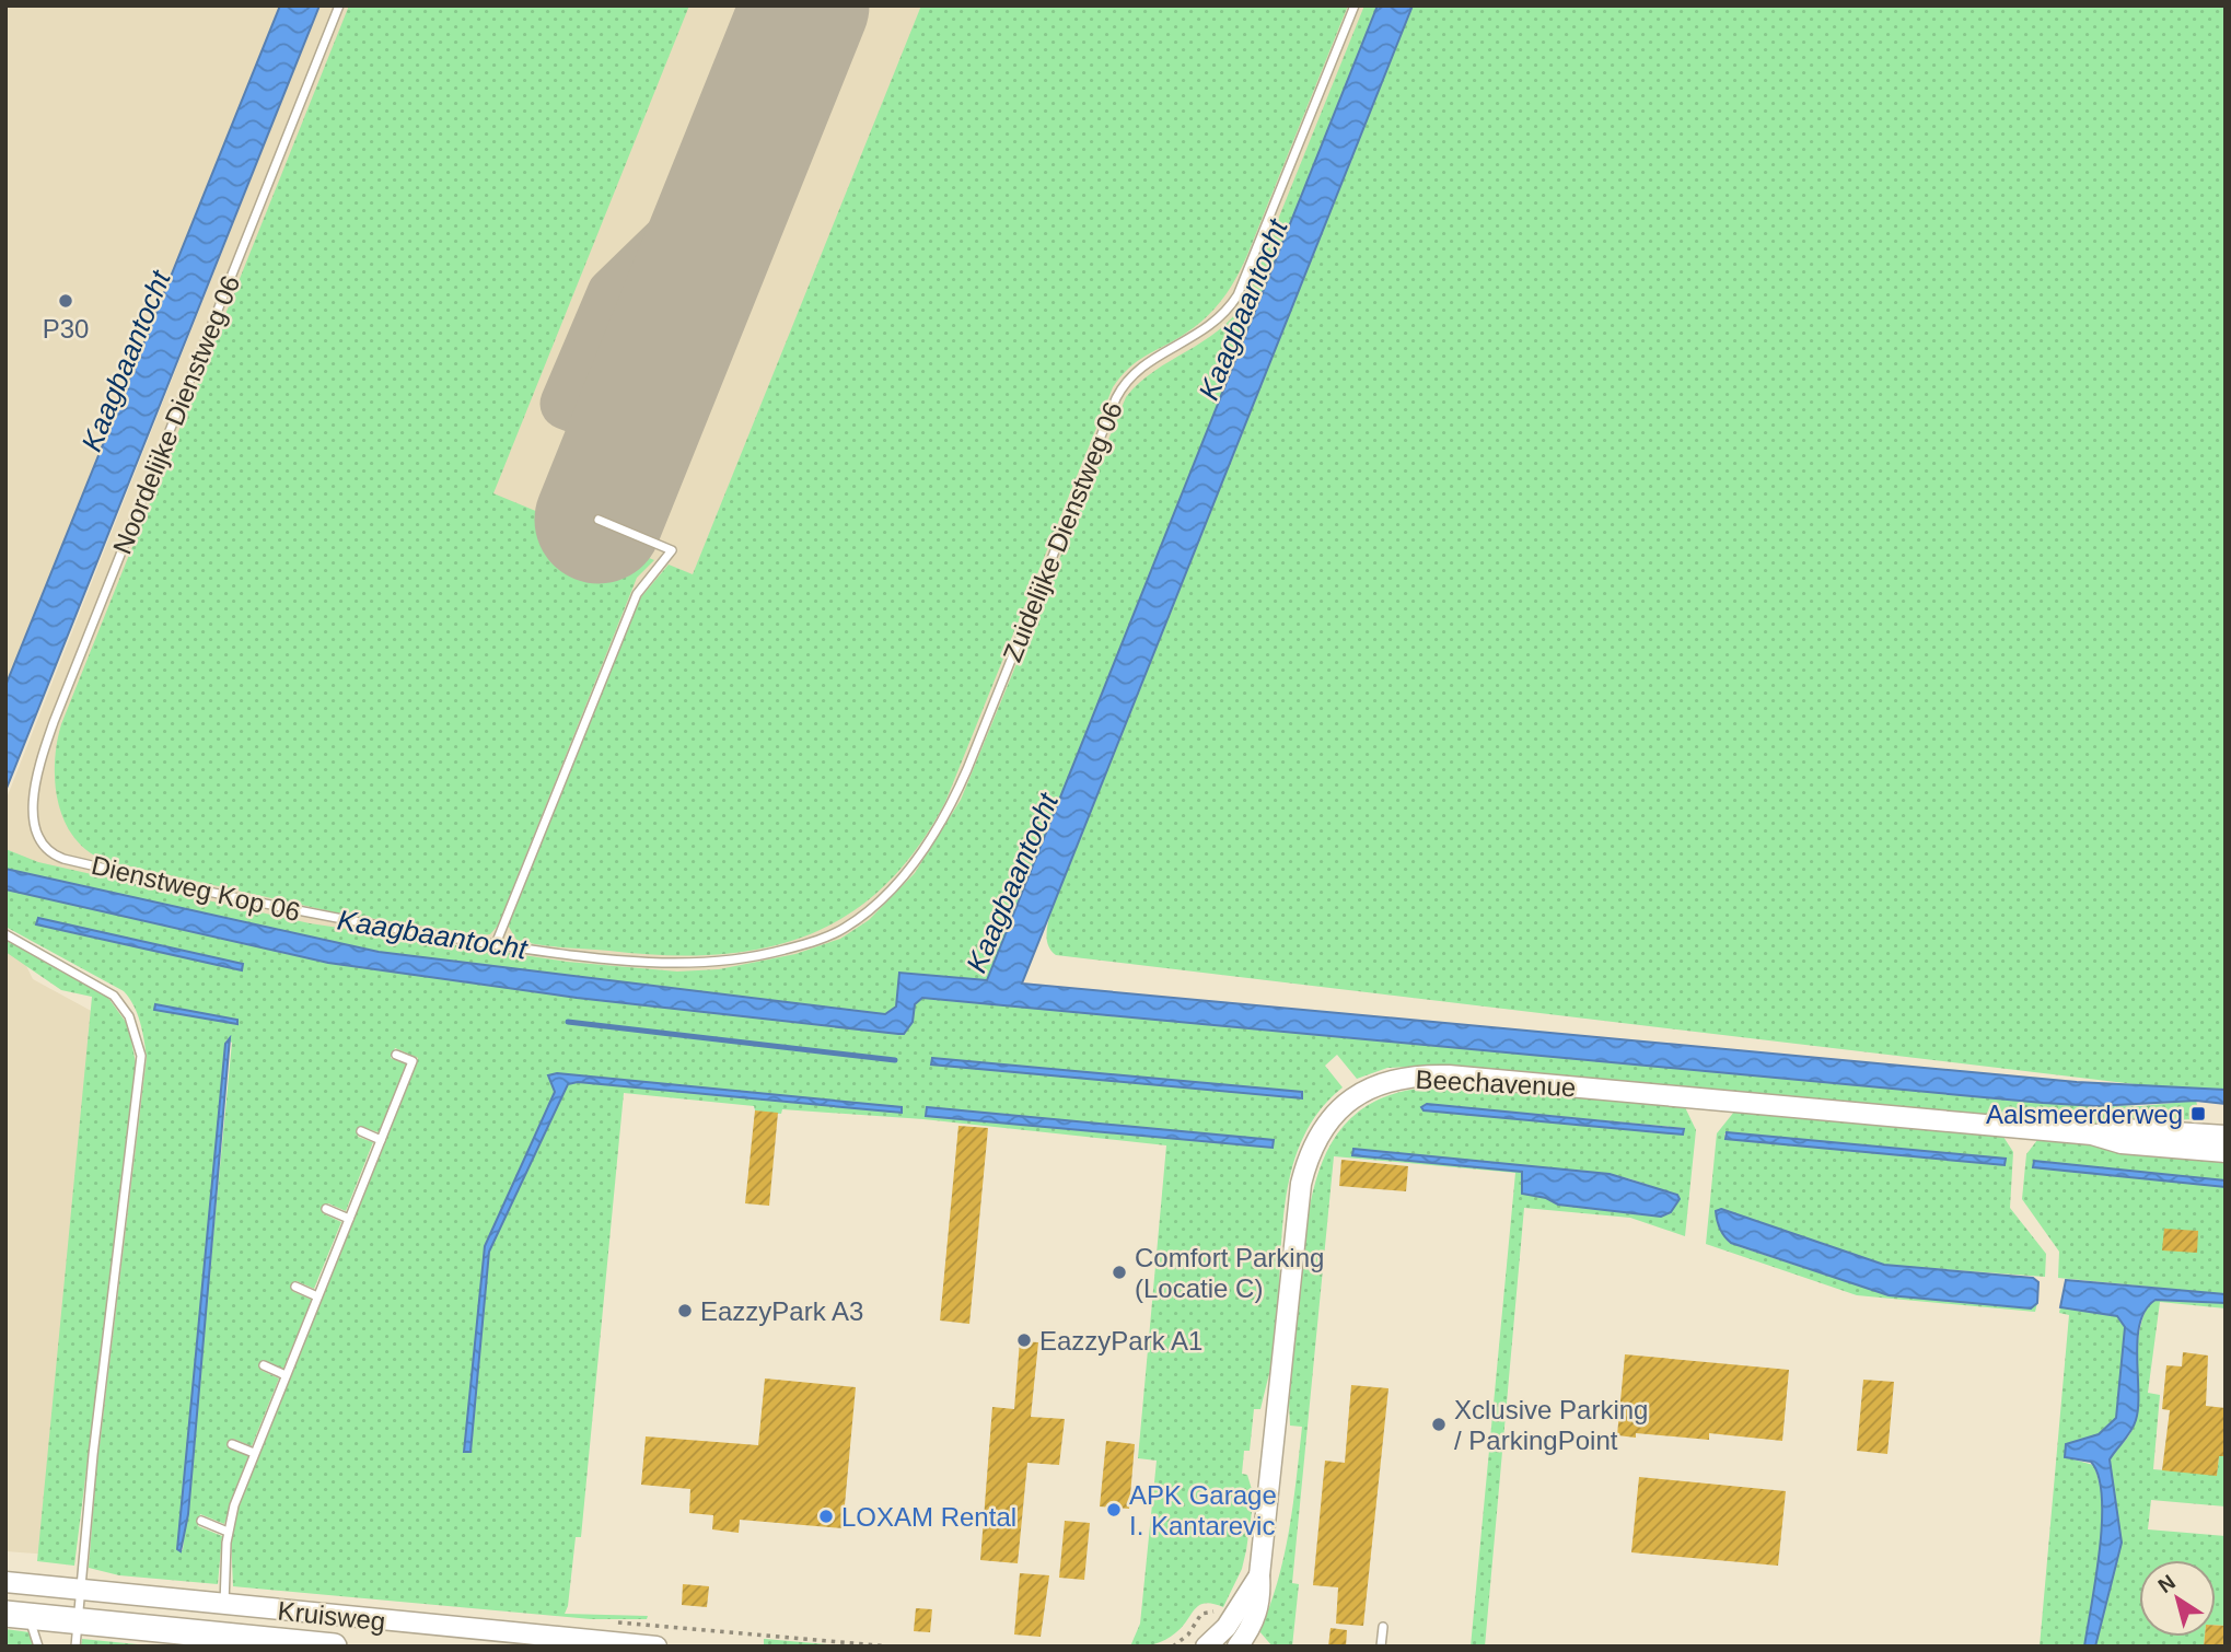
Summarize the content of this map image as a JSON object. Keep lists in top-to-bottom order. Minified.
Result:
{"streets":{"highway":["Kruisweg"],"street":["Beechavenue"],"lane":["Noordelijke Dienstweg 06","Zuidelijke Dienstweg 06","Dienstweg Kop 06"]},"crossings":[["Noordelijke Dienstweg 06","Dienstweg Kop 06"],["Zuidelijke Dienstweg 06","Dienstweg Kop 06"]],"water":["Kaagbaantocht"],"places":{"other":["P30","Comfort Parking (Locatie C)","EazzyPark A3","EazzyPark A1","Xclusive Parking / ParkingPoint","APK Garage I. Kantarevic","LOXAM Rental"],"transit":["Aalsmeerderweg"]},"north":"top left"}
